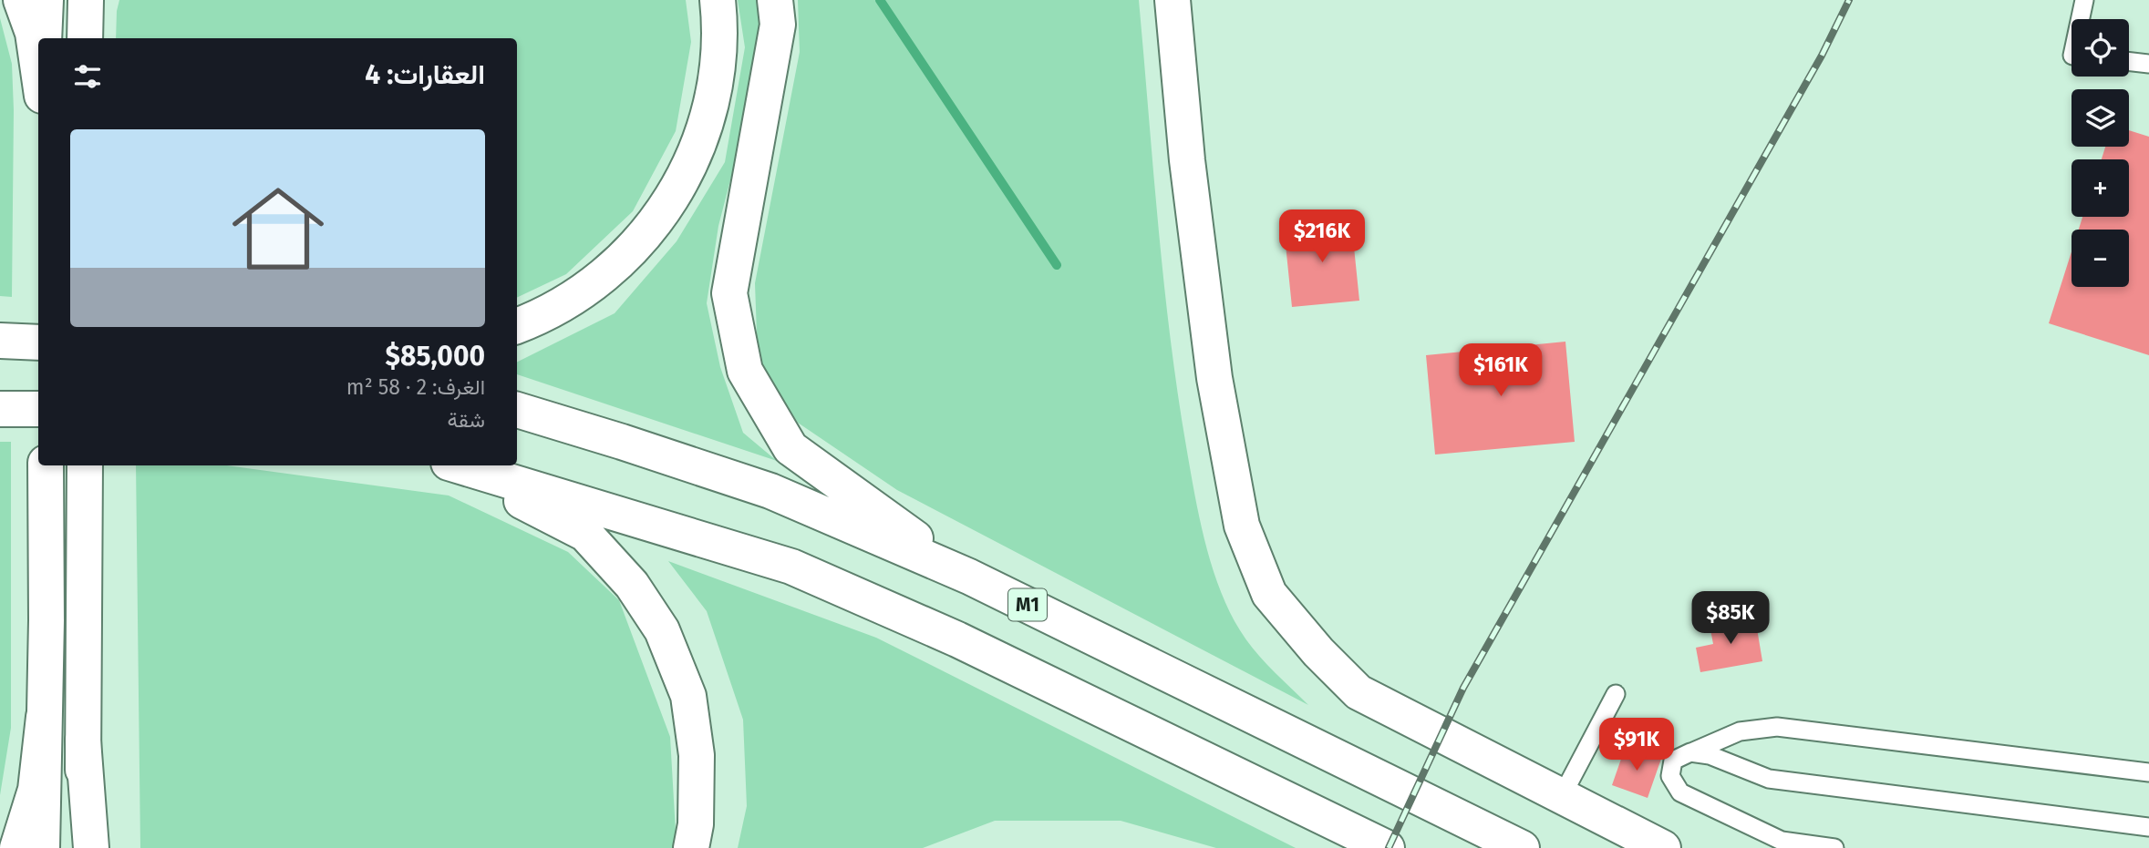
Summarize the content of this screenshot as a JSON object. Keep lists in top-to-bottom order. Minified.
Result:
{"streets":{"main road":["M1"]},"page":{"map_buttons":["+","−"],"heading":"العقارات: 4","list":[{"name":"$85,000","note":"الغرف: 2 · 58 m² · شقة"}],"price":["$216K","$161K","$85K","$91K"]}}
